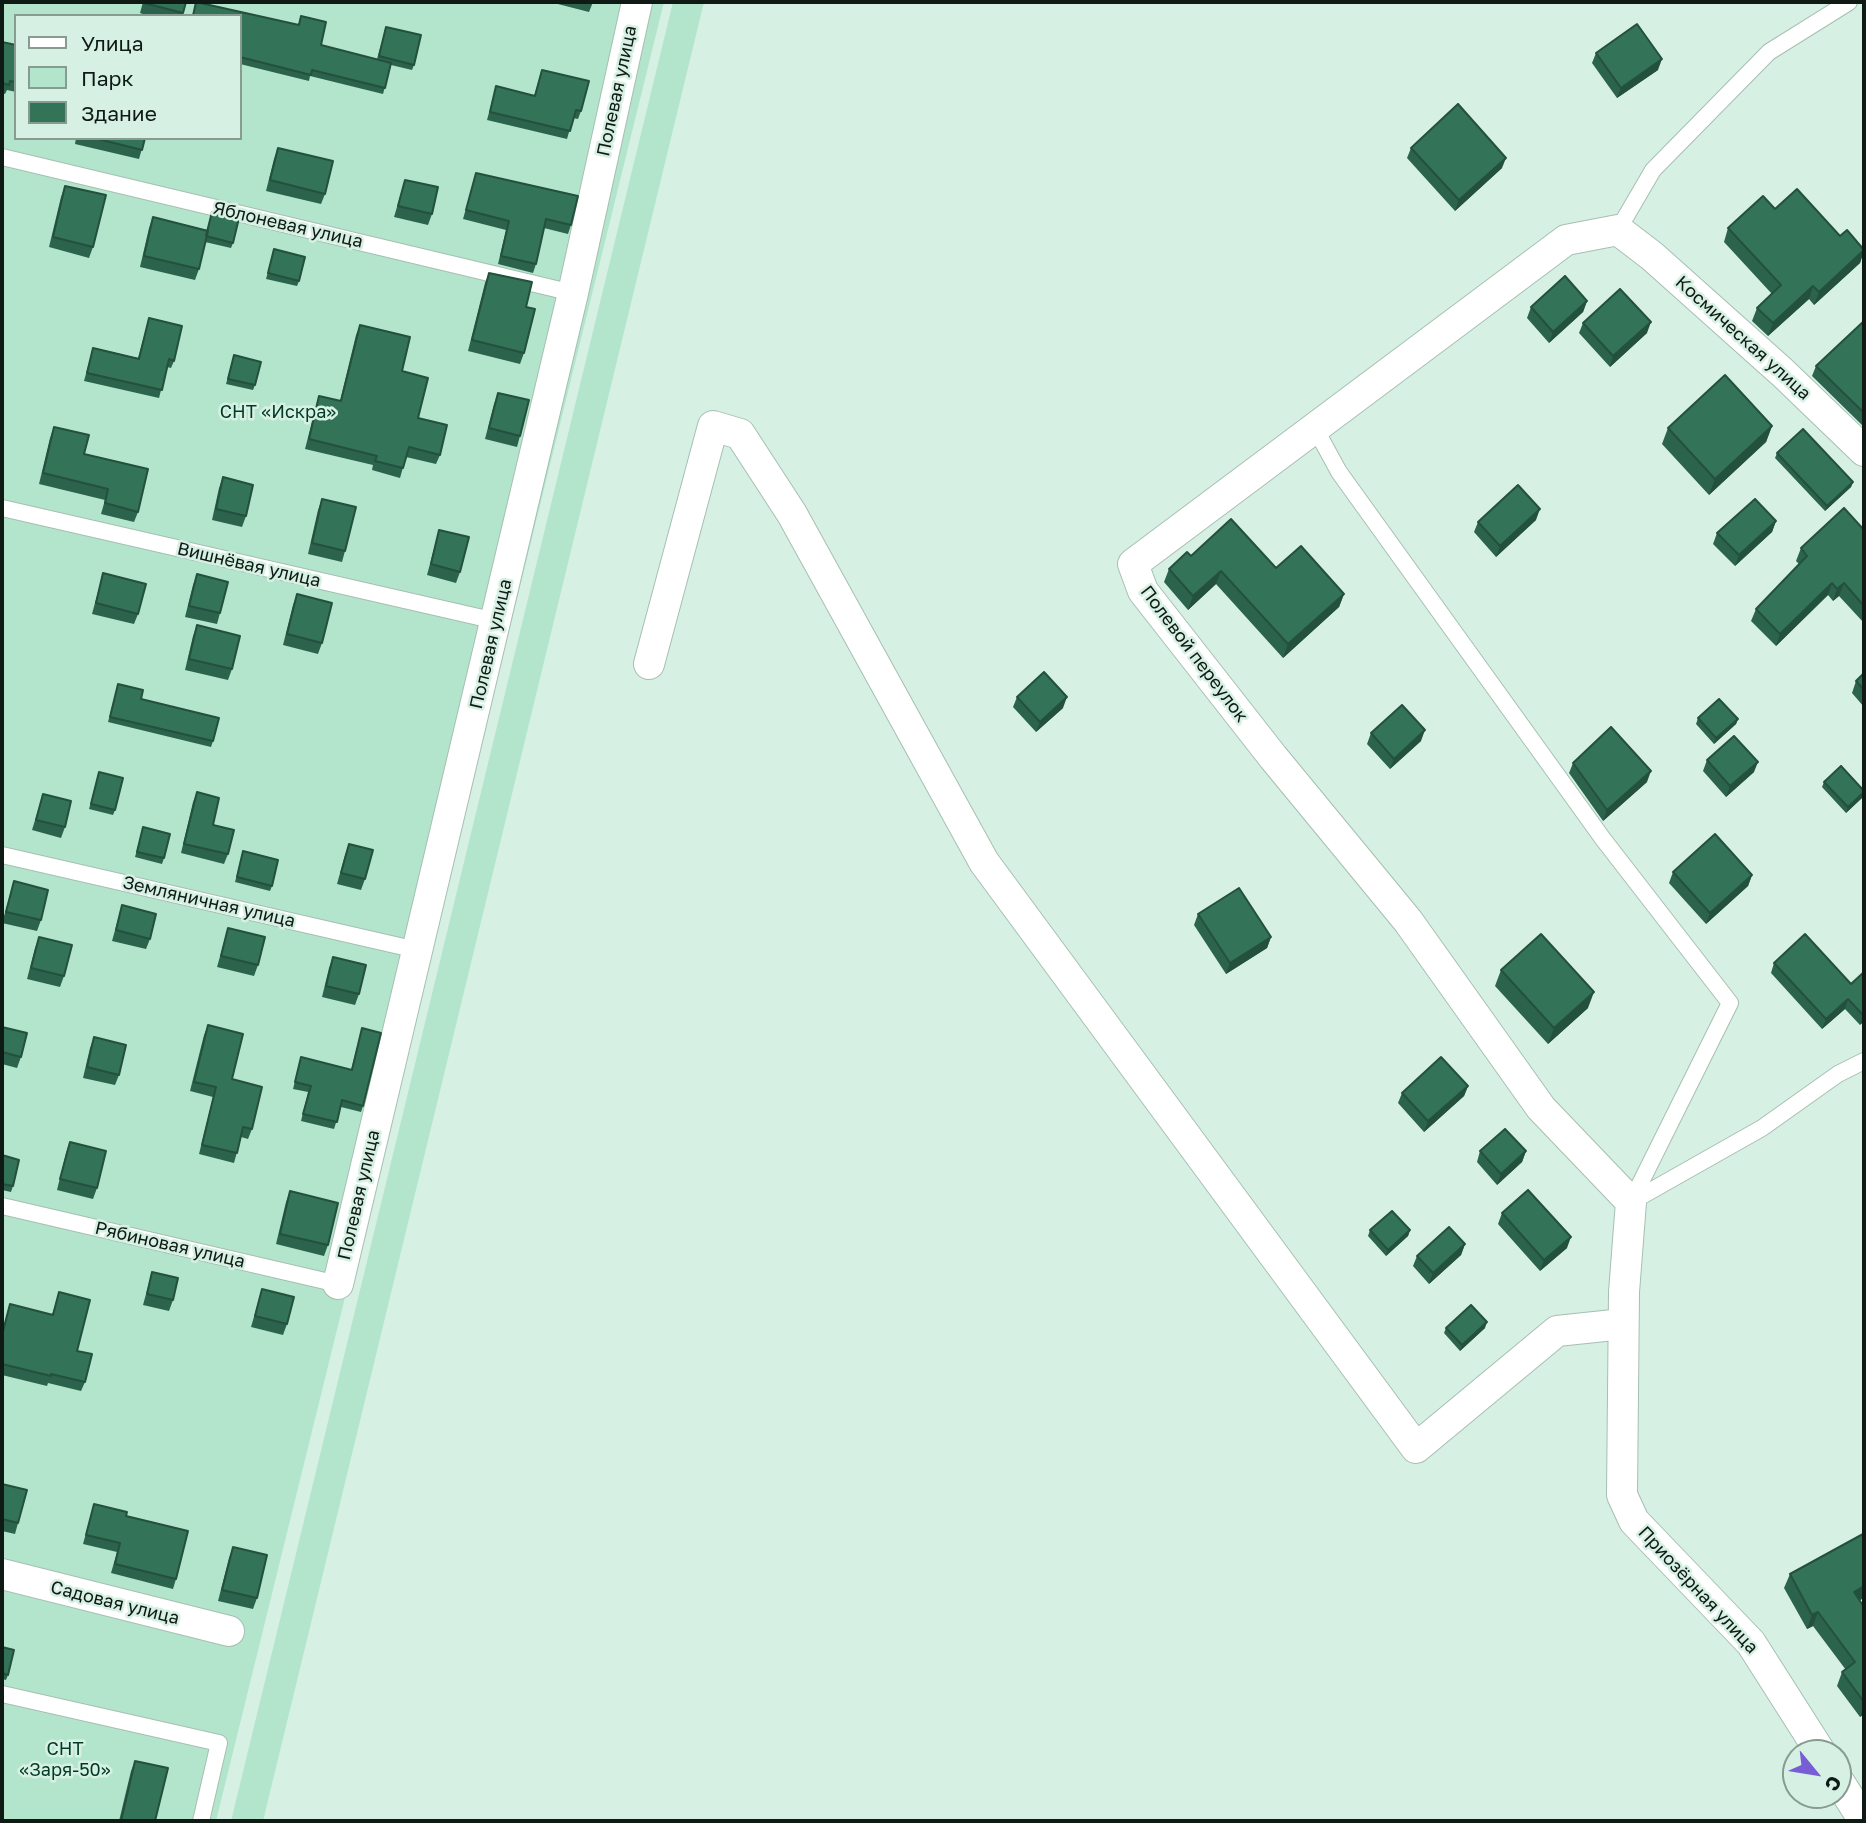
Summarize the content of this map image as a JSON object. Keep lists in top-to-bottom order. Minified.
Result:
{"streets":{"street":["Полевая улица","Космическая улица","Полевой переулок","Приозёрная улица","Садовая улица"],"lane":["Яблоневая улица","Вишнёвая улица","Земляничная улица","Рябиновая улица"]},"crossings":[["Полевая улица","Яблоневая улица"],["Полевая улица","Вишнёвая улица"],["Полевая улица","Земляничная улица"],["Полевая улица","Рябиновая улица"],["Космическая улица","Полевой переулок"],["Полевой переулок","Приозёрная улица"]],"parks":["СНТ «Искра»","СНТ «Заря-50»"],"legend":["Улица","Парк","Здание"],"north":"bottom right"}
